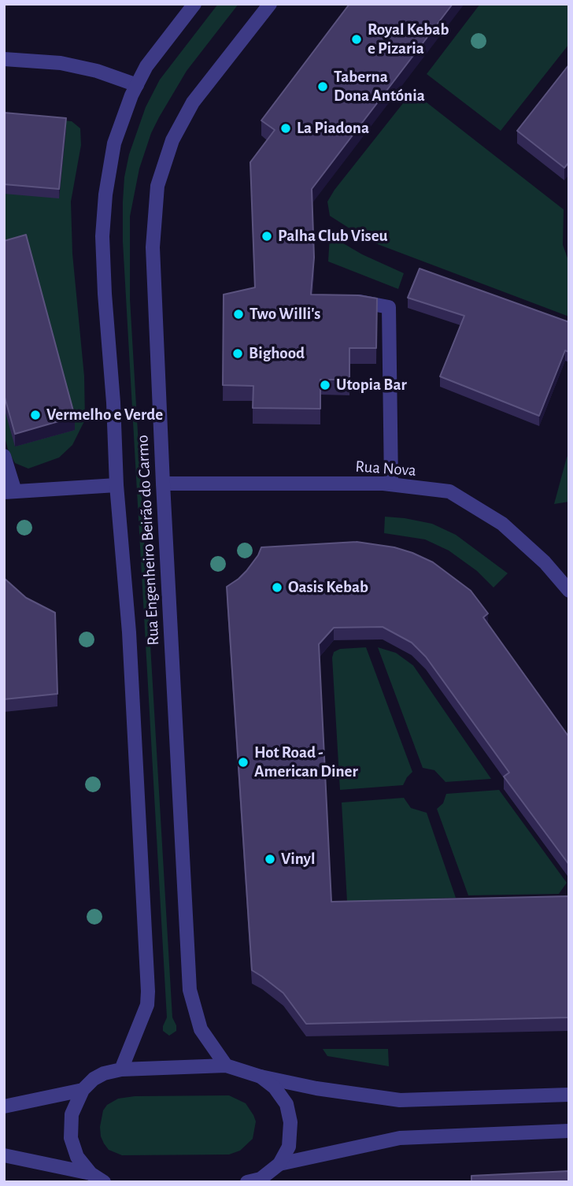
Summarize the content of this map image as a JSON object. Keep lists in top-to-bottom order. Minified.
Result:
{"streets":{"street":["Rua Nova","Rua Engenheiro Beirão do Carmo"]},"crossings":[["Rua Nova","Rua Engenheiro Beirão do Carmo"]],"places":["Royal Kebab e Pizaria","Taberna Dona Antónia","La Piadona","Palha Club Viseu","Two Willi's","Bighood","Utopia Bar","Vermelho e Verde","Oasis Kebab","Hot Road - American Diner","Vinyl"]}
